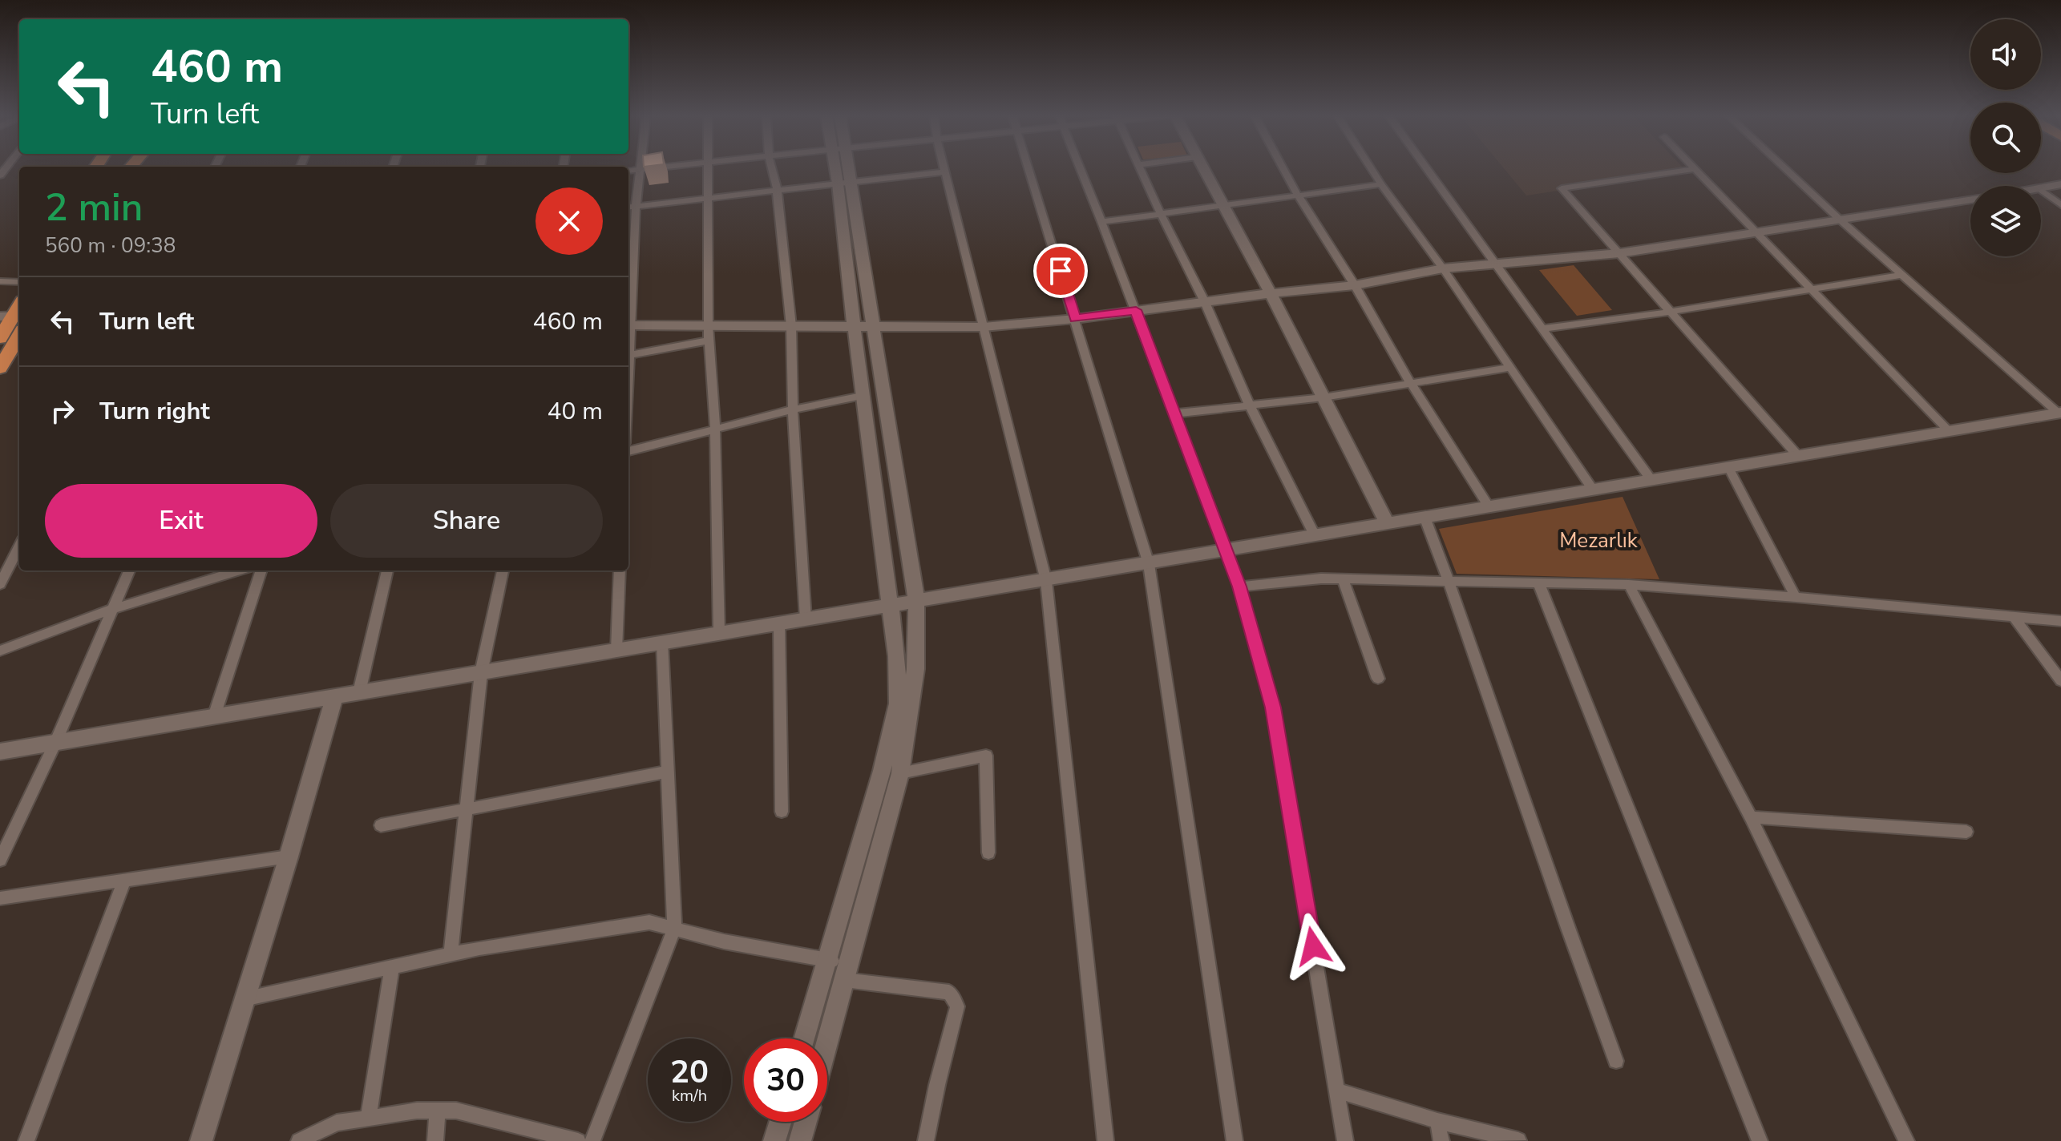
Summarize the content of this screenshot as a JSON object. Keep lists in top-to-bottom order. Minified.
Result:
{"parks":["Mezarlık"],"page":{"turn":["460 m","Turn left"],"heading":["2 min","560 m · 09:38"],"list":[{"name":"Turn left","value":"460 m"},{"name":"Turn right","value":"40 m"}],"buttons":["Exit","Share"],"speed":"20 km/h","limit":"30"}}
